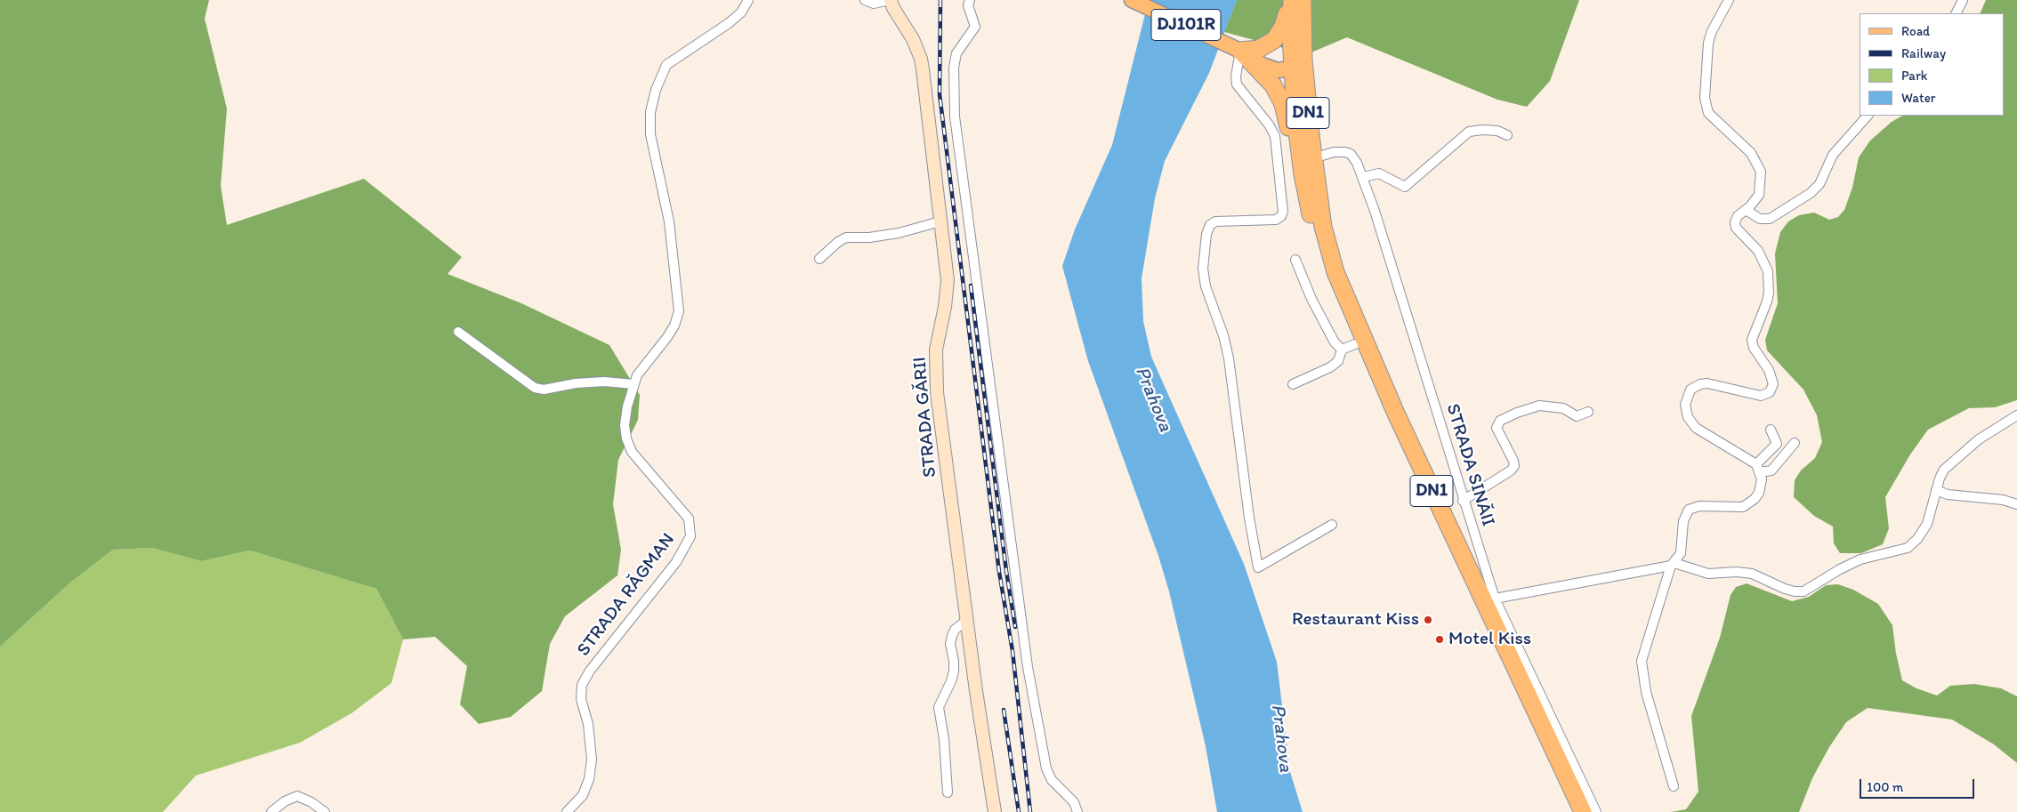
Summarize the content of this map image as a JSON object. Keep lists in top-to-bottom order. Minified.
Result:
{"streets":{"highway":["DN1"],"main road":["DJ101R"],"street":["STRADA GĂRII","STRADA SINĂII","STRADA RĂGMAN"]},"crossings":[["DJ101R","DN1"],["DN1","STRADA SINĂII"]],"water":["Prahova"],"places":["Restaurant Kiss","Motel Kiss"],"legend":["Road","Railway","Park","Water"],"scale_bar":"100 m"}
